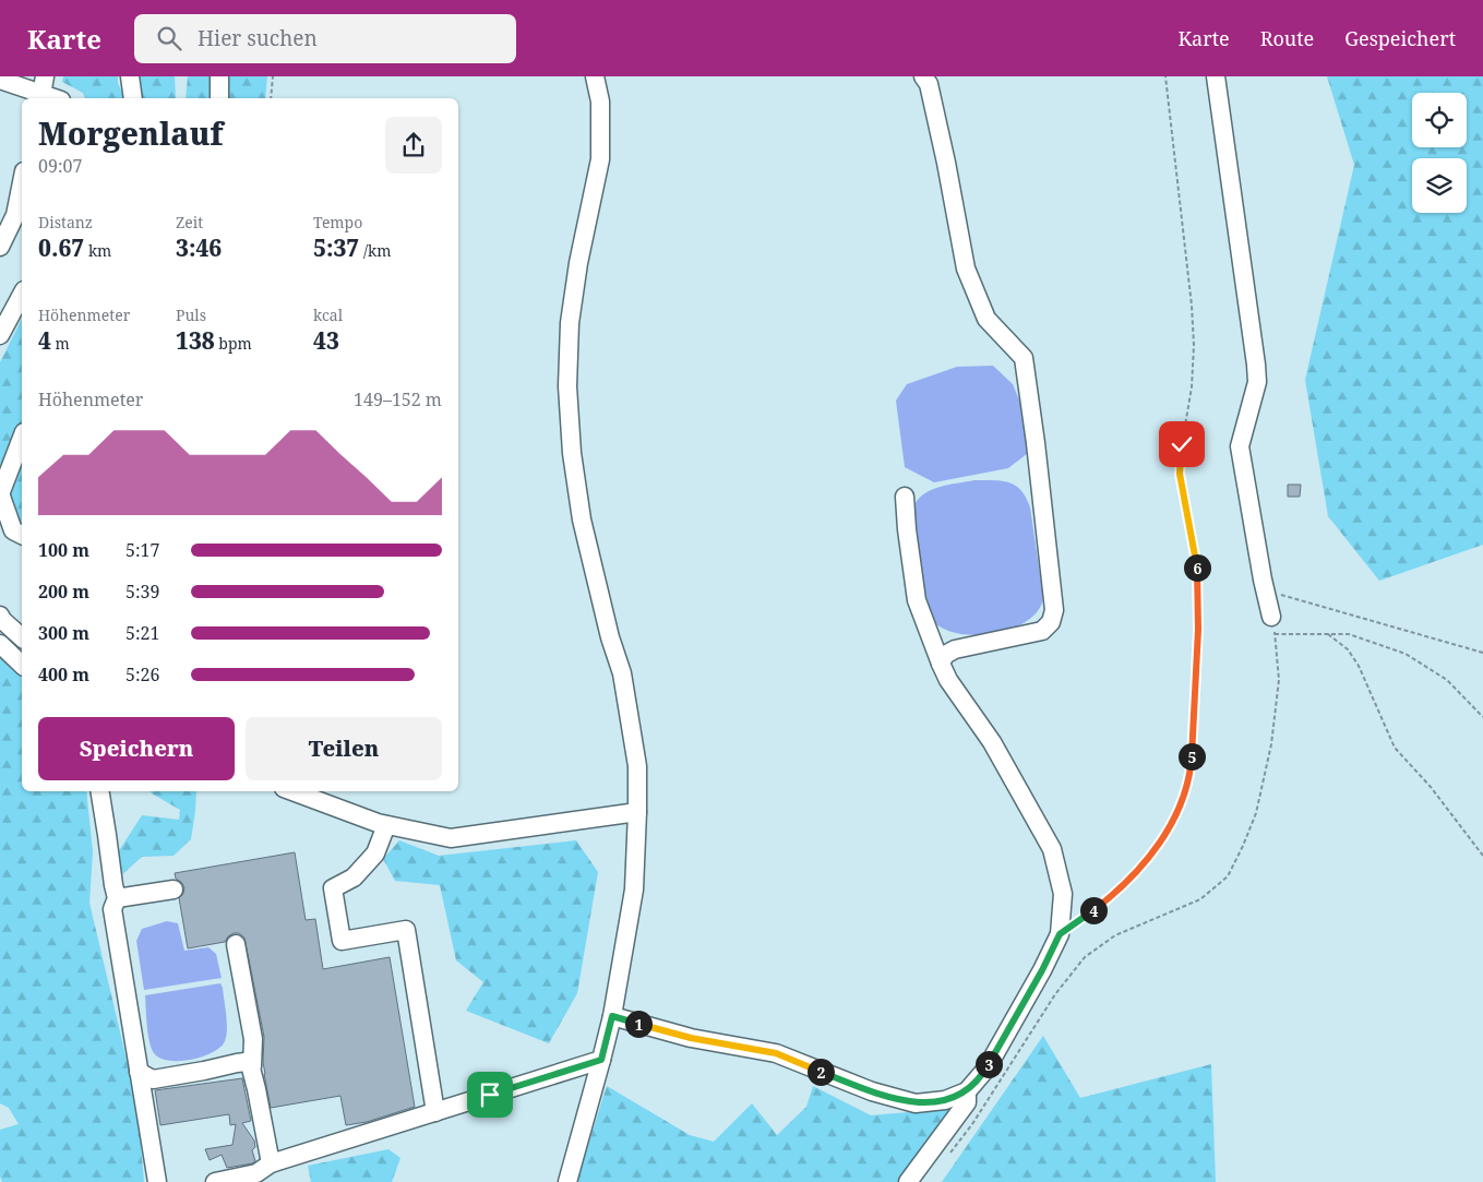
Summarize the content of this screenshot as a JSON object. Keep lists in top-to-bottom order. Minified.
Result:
{"page":{"header":"Karte","search":"Hier suchen","nav":["Karte","Route","Gespeichert"],"heading":["Morgenlauf","09:07"],"stats":[["Distanz","0.67 km"],["Zeit","3:46"],["Tempo","5:37 /km"],["Höhenmeter","4 m"],["Puls","138 bpm"],["kcal","43"]],"chart":["Höhenmeter","149–152 m"],"list":[{"name":"100 m","note":"5:17"},{"name":"200 m","note":"5:39"},{"name":"300 m","note":"5:21"},{"name":"400 m","note":"5:26"}],"pins":["6","5","4","1","3","2"],"buttons":["Speichern","Teilen"]}}
